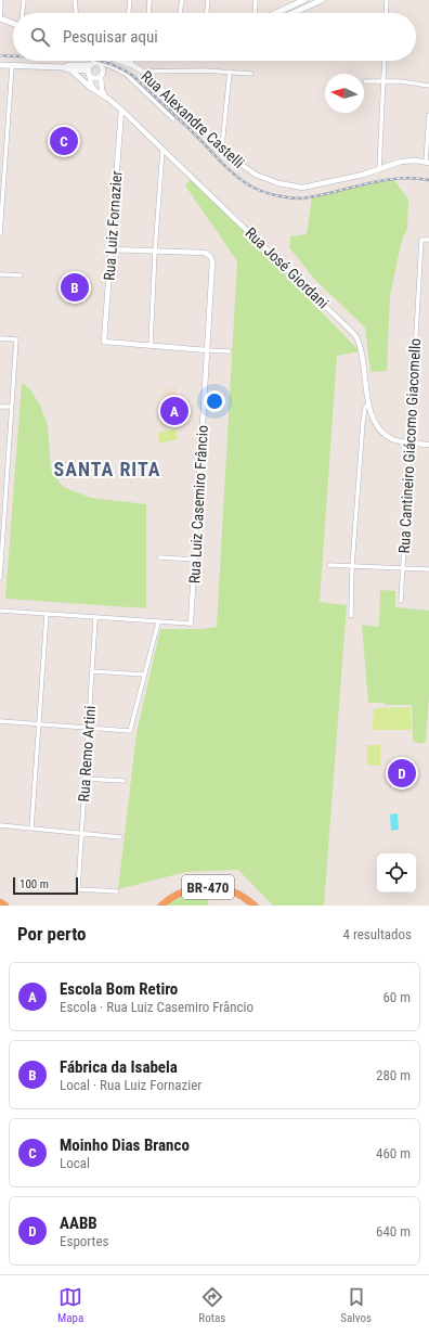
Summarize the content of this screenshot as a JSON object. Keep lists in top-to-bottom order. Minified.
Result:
{"streets":{"highway":["BR-470"],"street":["Rua Alexandre Castelli","Rua Luiz Fornazier","Rua José Giordani","Rua Cantineiro Giácomo Giacomello","Rua Luiz Casemiro Frâncio","Rua Remo Artini"]},"crossings":[["Rua Luiz Fornazier","Rua José Giordani"],["Rua José Giordani","Rua Cantineiro Giácomo Giacomello"]],"districts":["SANTA RITA"],"scale_bar":"100 m","north":"left","page":{"search":"Pesquisar aqui","pins":["C","B","A","D"],"scale":"100 m","heading":["Por perto","4 resultados"],"list":[{"mark":"A","name":"Escola Bom Retiro","note":"Escola · Rua Luiz Casemiro Frâncio","value":"60 m"},{"mark":"B","name":"Fábrica da Isabela","note":"Local · Rua Luiz Fornazier","value":"280 m"},{"mark":"C","name":"Moinho Dias Branco","note":"Local","value":"460 m"},{"mark":"D","name":"AABB","note":"Esportes","value":"640 m"}],"nav":["Mapa","Rotas","Salvos"]}}
